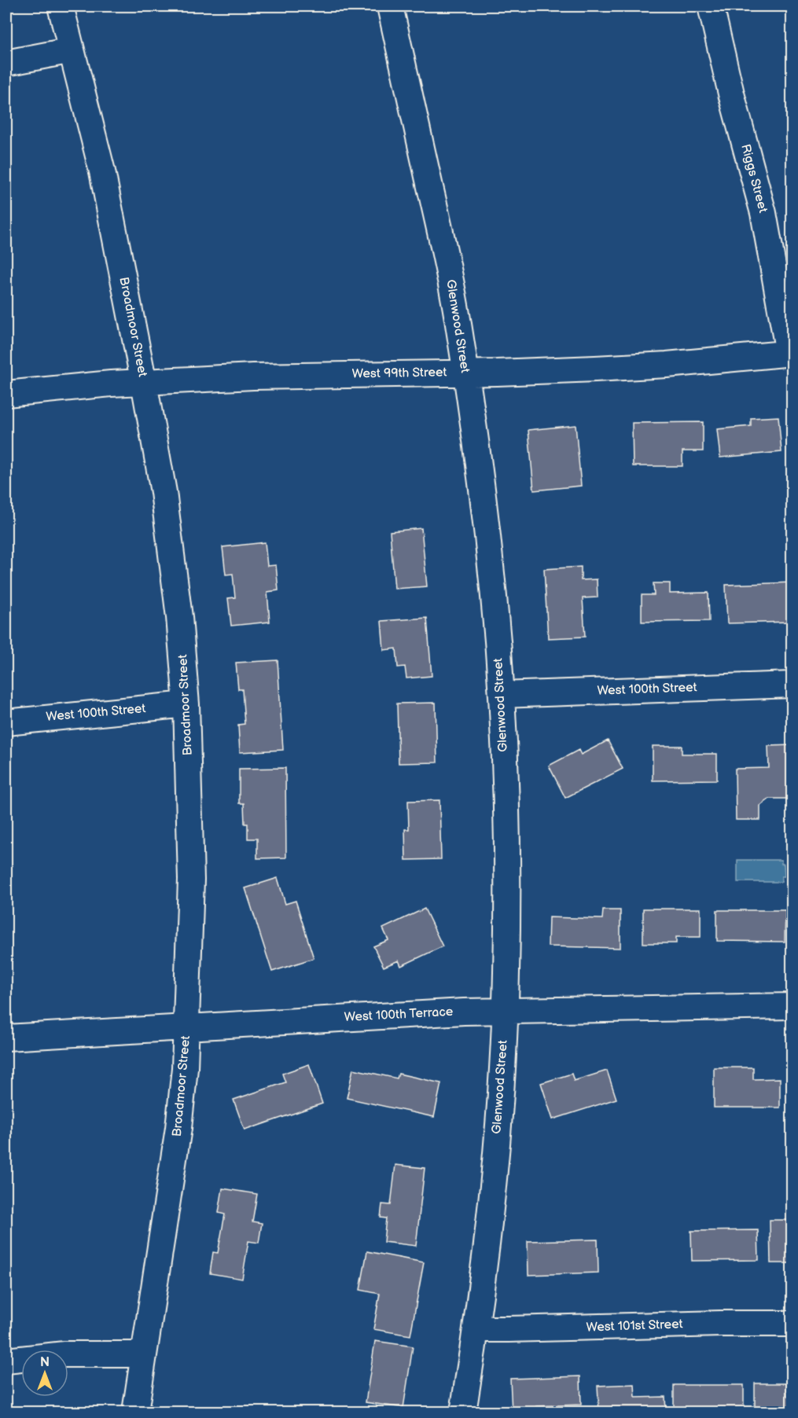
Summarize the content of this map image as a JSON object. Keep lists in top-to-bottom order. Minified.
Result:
{"streets":{"street":["Riggs Street","Glenwood Street","Broadmoor Street","West 99th Street","West 100th Street","West 100th Terrace","West 101st Street"]},"crossings":[["Riggs Street","West 99th Street"],["Glenwood Street","West 99th Street"],["Glenwood Street","West 100th Street"],["Glenwood Street","West 100th Terrace"],["Glenwood Street","West 101st Street"],["Broadmoor Street","West 99th Street"],["Broadmoor Street","West 100th Street"],["Broadmoor Street","West 100th Terrace"]],"north":"top"}
